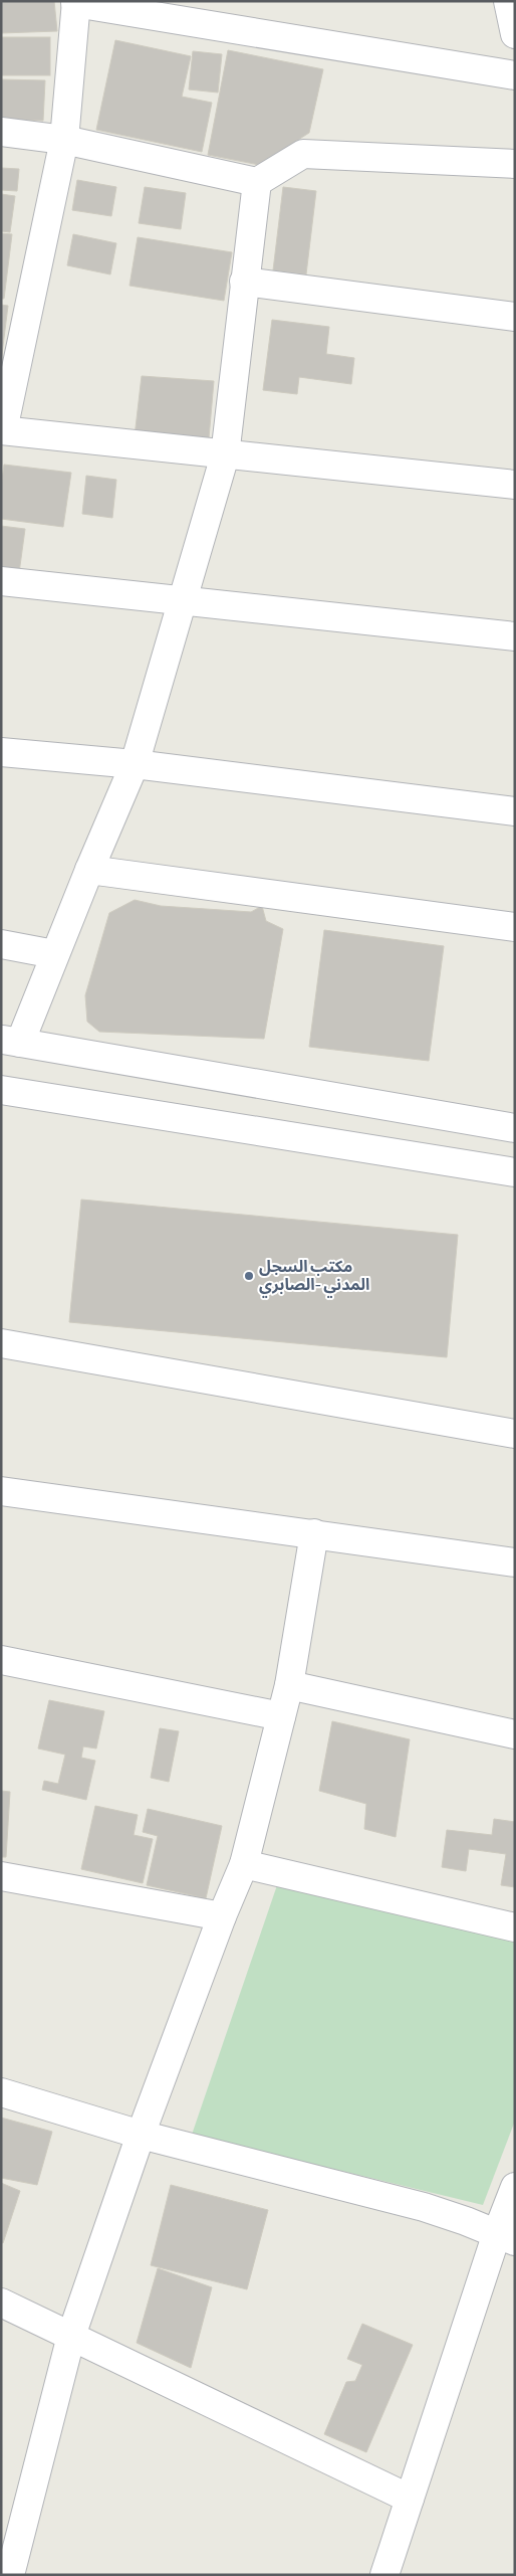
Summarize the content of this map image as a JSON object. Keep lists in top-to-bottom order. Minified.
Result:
{"places":["مكتب السجل المدني -الصابري"]}
